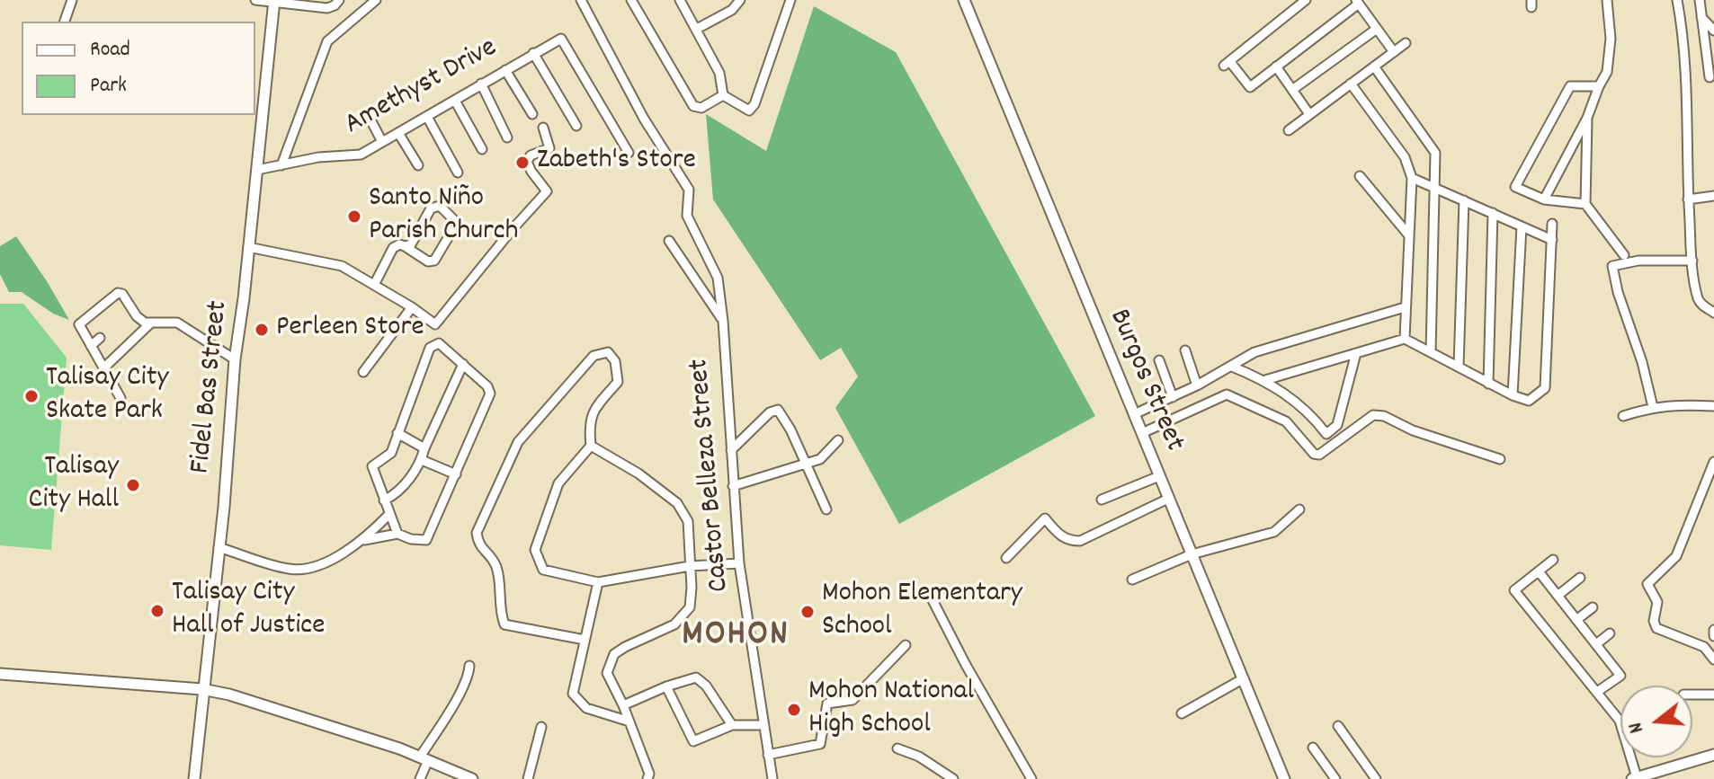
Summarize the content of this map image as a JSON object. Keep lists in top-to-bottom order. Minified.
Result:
{"streets":{"street":["Amethyst Drive","Burgos Street","Fidel Bas Street","Castor Belleza Street"]},"crossings":[["Amethyst Drive","Fidel Bas Street"]],"districts":["MOHON"],"places":["Zabeth's Store","Santo Niño Parish Church","Perleen Store","Talisay City Skate Park","Talisay City Hall","Talisay City Hall of Justice","Mohon Elementary School","Mohon National High School"],"legend":["Road","Park"],"north":"left"}
